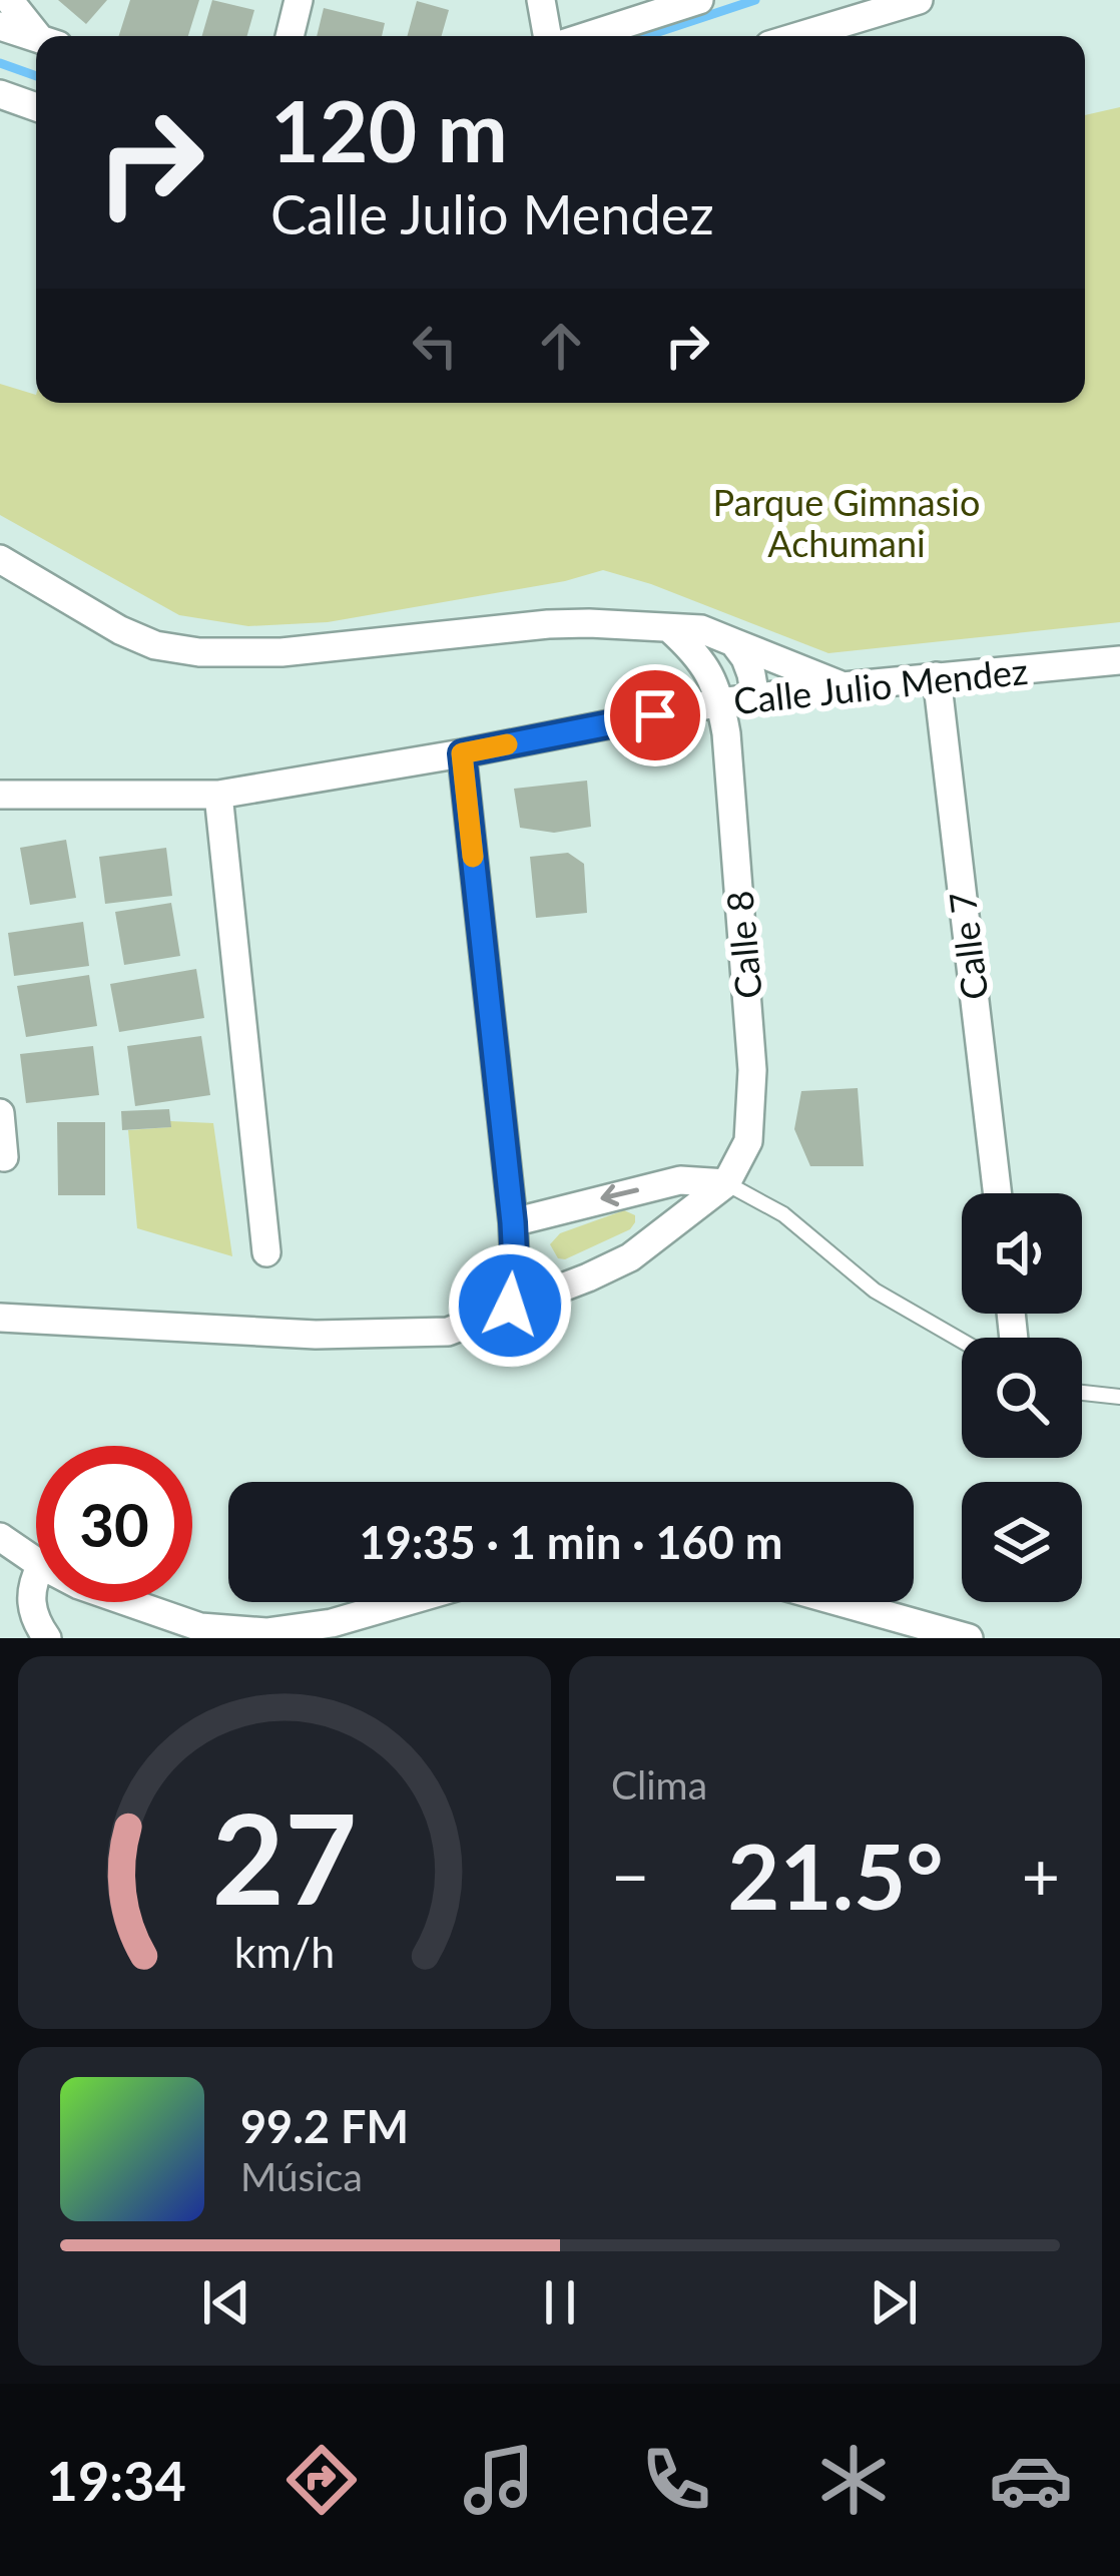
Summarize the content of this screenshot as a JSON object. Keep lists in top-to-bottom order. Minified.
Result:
{"streets":{"street":["Calle Julio Mendez","Calle 8","Calle 7"]},"crossings":[["Calle Julio Mendez","Calle 8"],["Calle Julio Mendez","Calle 7"]],"parks":["Parque Gimnasio Achumani"],"page":{"turn":["120 m","Calle Julio Mendez"],"limit":"30","trip":"19:35 · 1 min · 160 m","tile":"Clima","heat":["−","21.5°","+"],"song":["99.2 FM","Música"],"tabs":"19:34","gauge":["27","km/h"]}}
